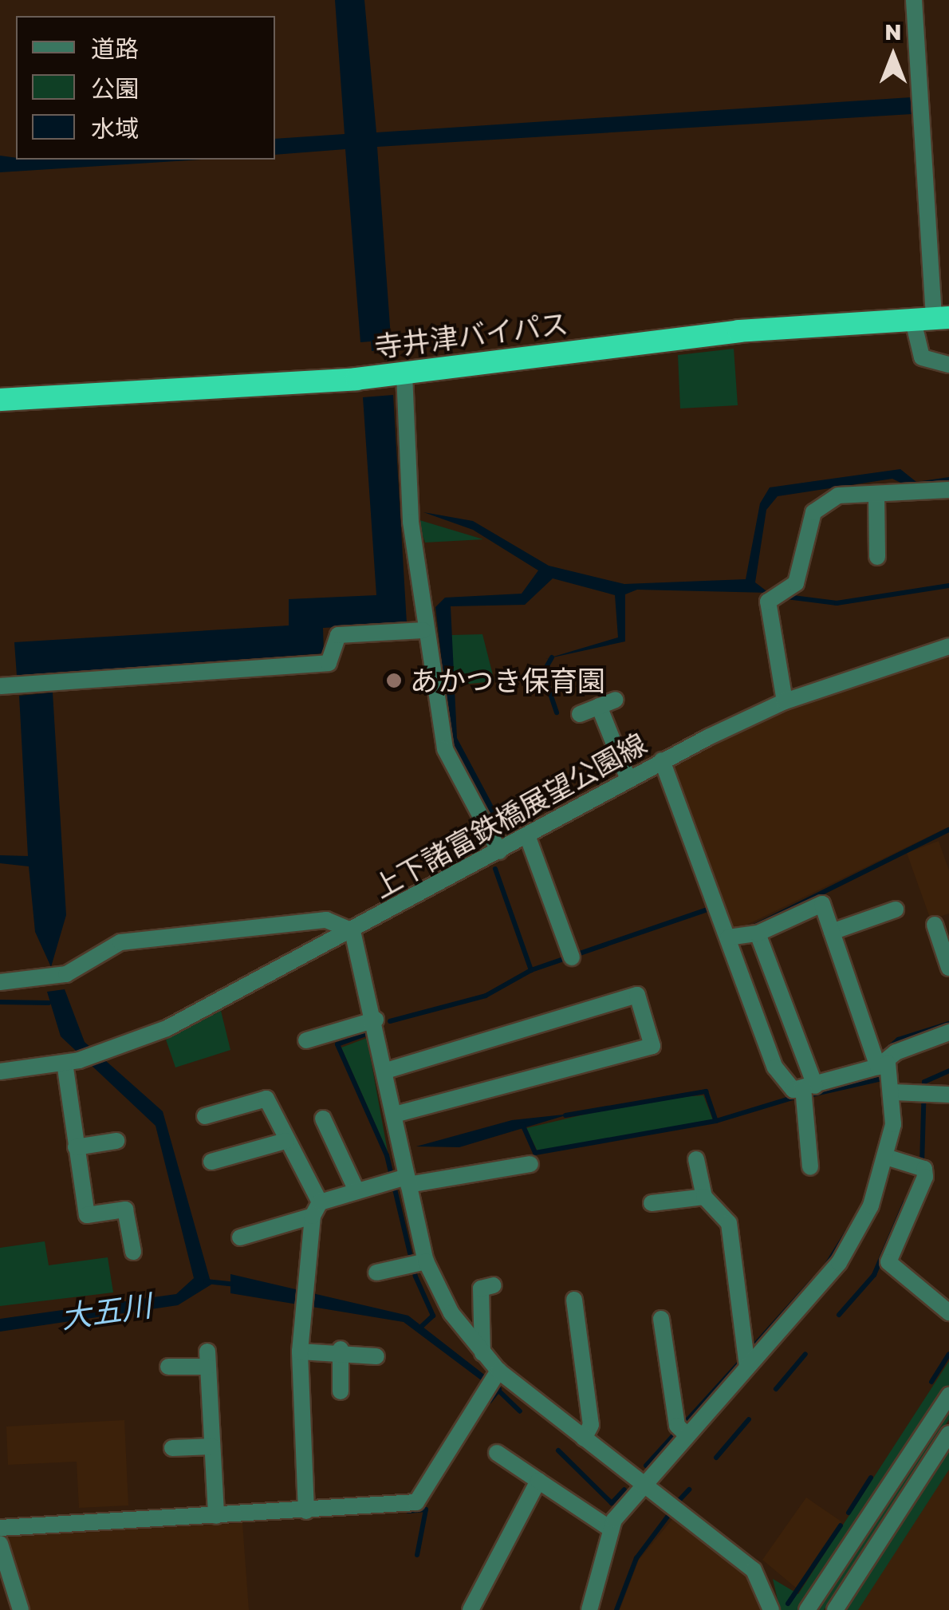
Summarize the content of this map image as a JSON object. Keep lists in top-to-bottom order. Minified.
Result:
{"streets":{"highway":["寺井津バイパス"],"street":["上下諸富鉄橋展望公園線"]},"water":["大五川"],"places":["あかつき保育園"],"legend":["道路","公園","水域"],"north":"top"}
